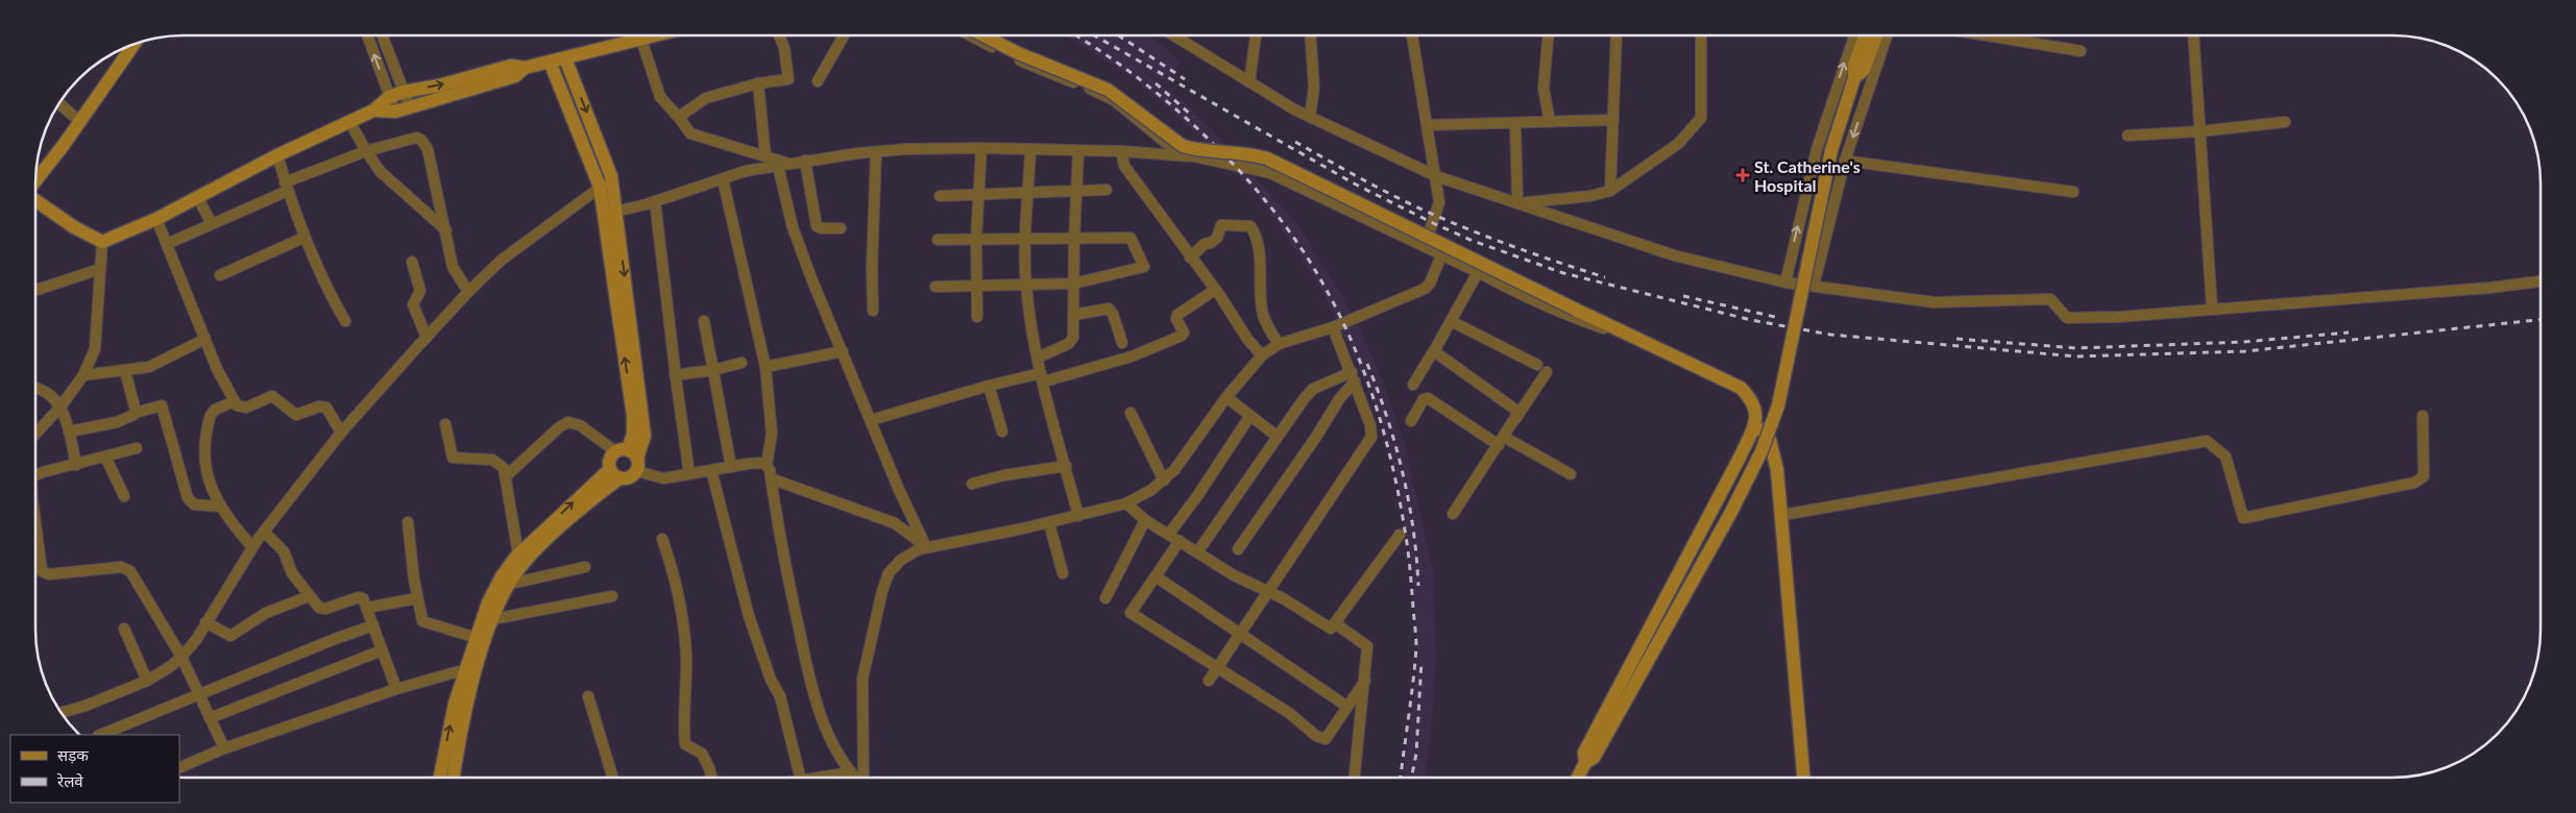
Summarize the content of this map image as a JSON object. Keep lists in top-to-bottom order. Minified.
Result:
{"places":{"health":["St. Catherine's Hospital"]},"legend":["सड़क","रेलवे"]}
